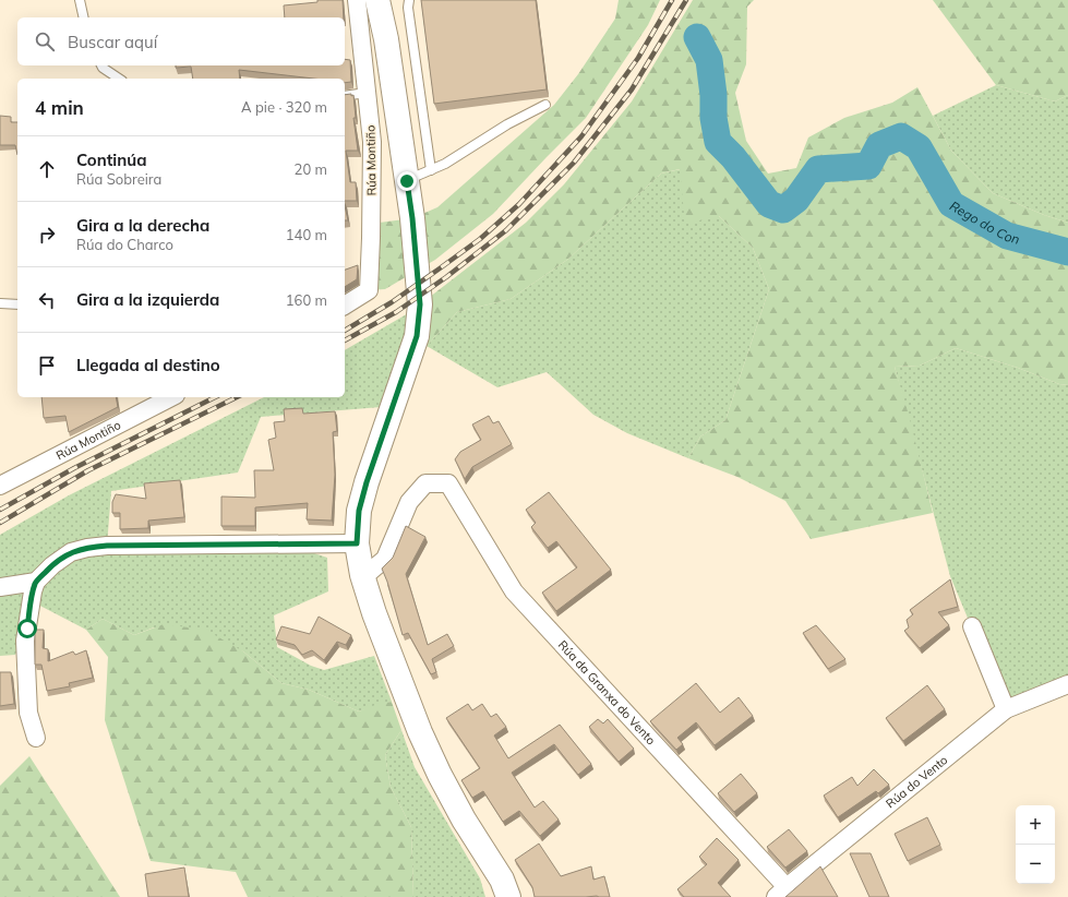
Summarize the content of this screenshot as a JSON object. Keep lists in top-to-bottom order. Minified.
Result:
{"streets":{"street":["Rúa Montiño","Rúa da Granxa do Vento","Rúa do Vento"]},"crossings":[["Rúa da Granxa do Vento","Rúa do Vento"]],"water":["Rego do Con"],"page":{"search":"Buscar aquí","heading":["4 min","A pie · 320 m"],"list":[["Continúa","Rúa Sobreira","20 m"],["Gira a la derecha","Rúa do Charco","140 m"],["Gira a la izquierda","160 m"],"Llegada al destino"],"map_buttons":["+","−"]}}
